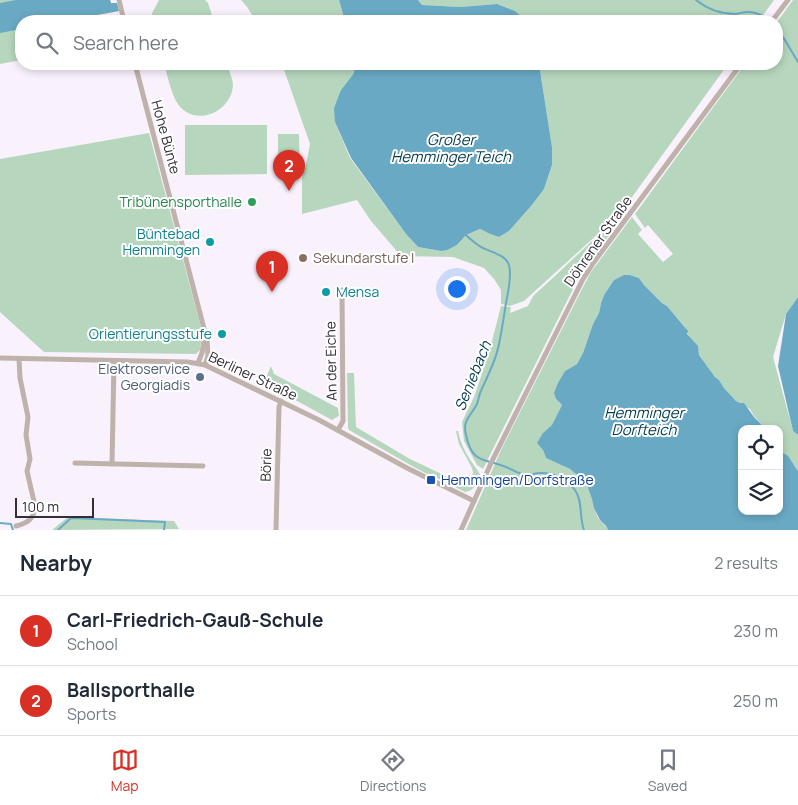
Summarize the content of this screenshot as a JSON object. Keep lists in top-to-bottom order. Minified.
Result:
{"streets":{"street":["Hohe Bünte","Döhrener Straße","An der Eiche","Berliner Straße","Börie"]},"crossings":[["Hohe Bünte","Berliner Straße"],["Döhrener Straße","Berliner Straße"],["An der Eiche","Berliner Straße"],["Berliner Straße","Börie"]],"water":["Großer Hemminger Teich","Seniebach","Hemminger Dorfteich"],"places":{"other":["Tribünensporthalle","Büntebad Hemmingen","Sekundarstufe I","Mensa","Orientierungsstufe","Elektroservice Georgiadis"],"transit":["Hemmingen/Dorfstraße"]},"scale_bar":"100 m","page":{"search":"Search here","pins":["2","1"],"scale":"100 m","heading":["Nearby","2 results"],"list":[{"mark":"1","name":"Carl-Friedrich-Gauß-Schule","note":"School","value":"230 m"},{"mark":"2","name":"Ballsporthalle","note":"Sports","value":"250 m"}],"nav":["Map","Directions","Saved"]}}
